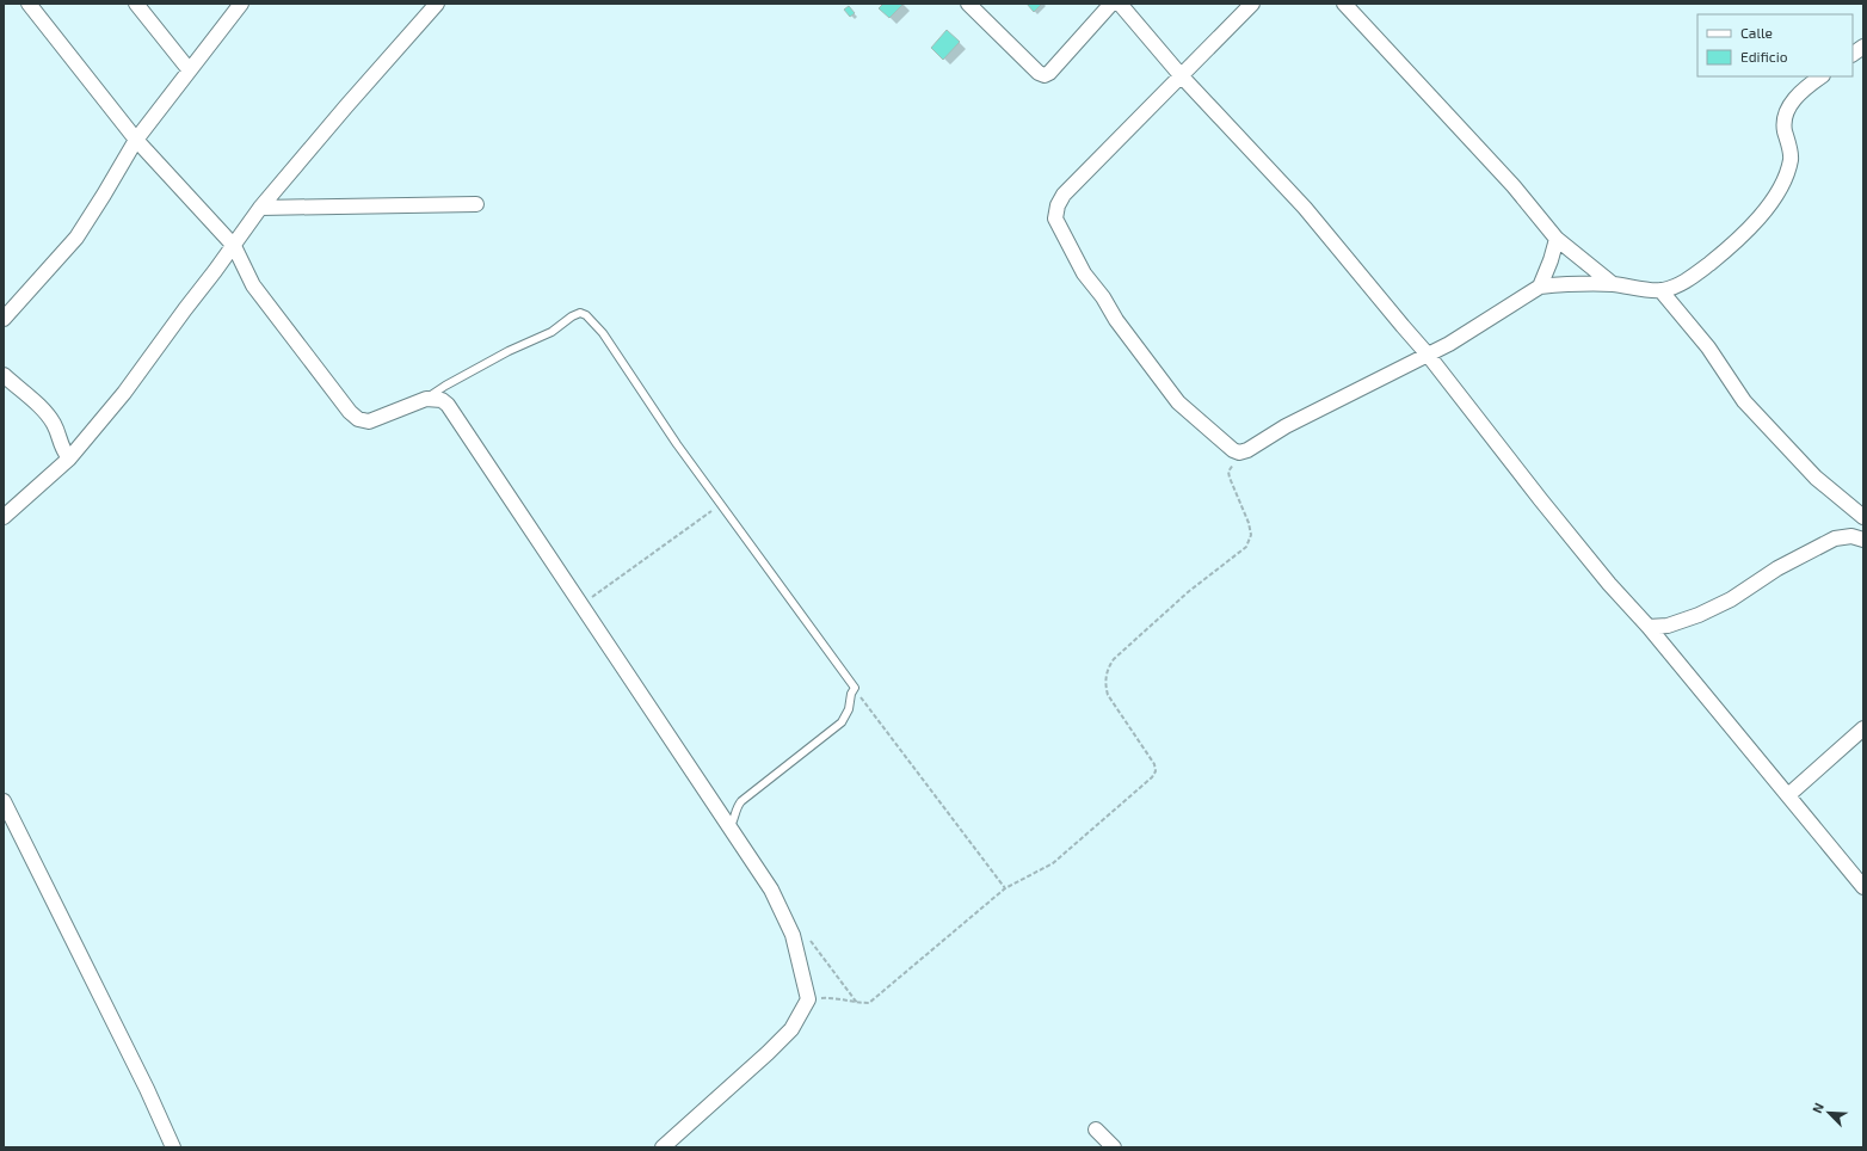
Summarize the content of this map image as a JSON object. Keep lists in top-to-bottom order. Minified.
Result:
{"legend":["Calle","Edificio"],"north":"top left"}
